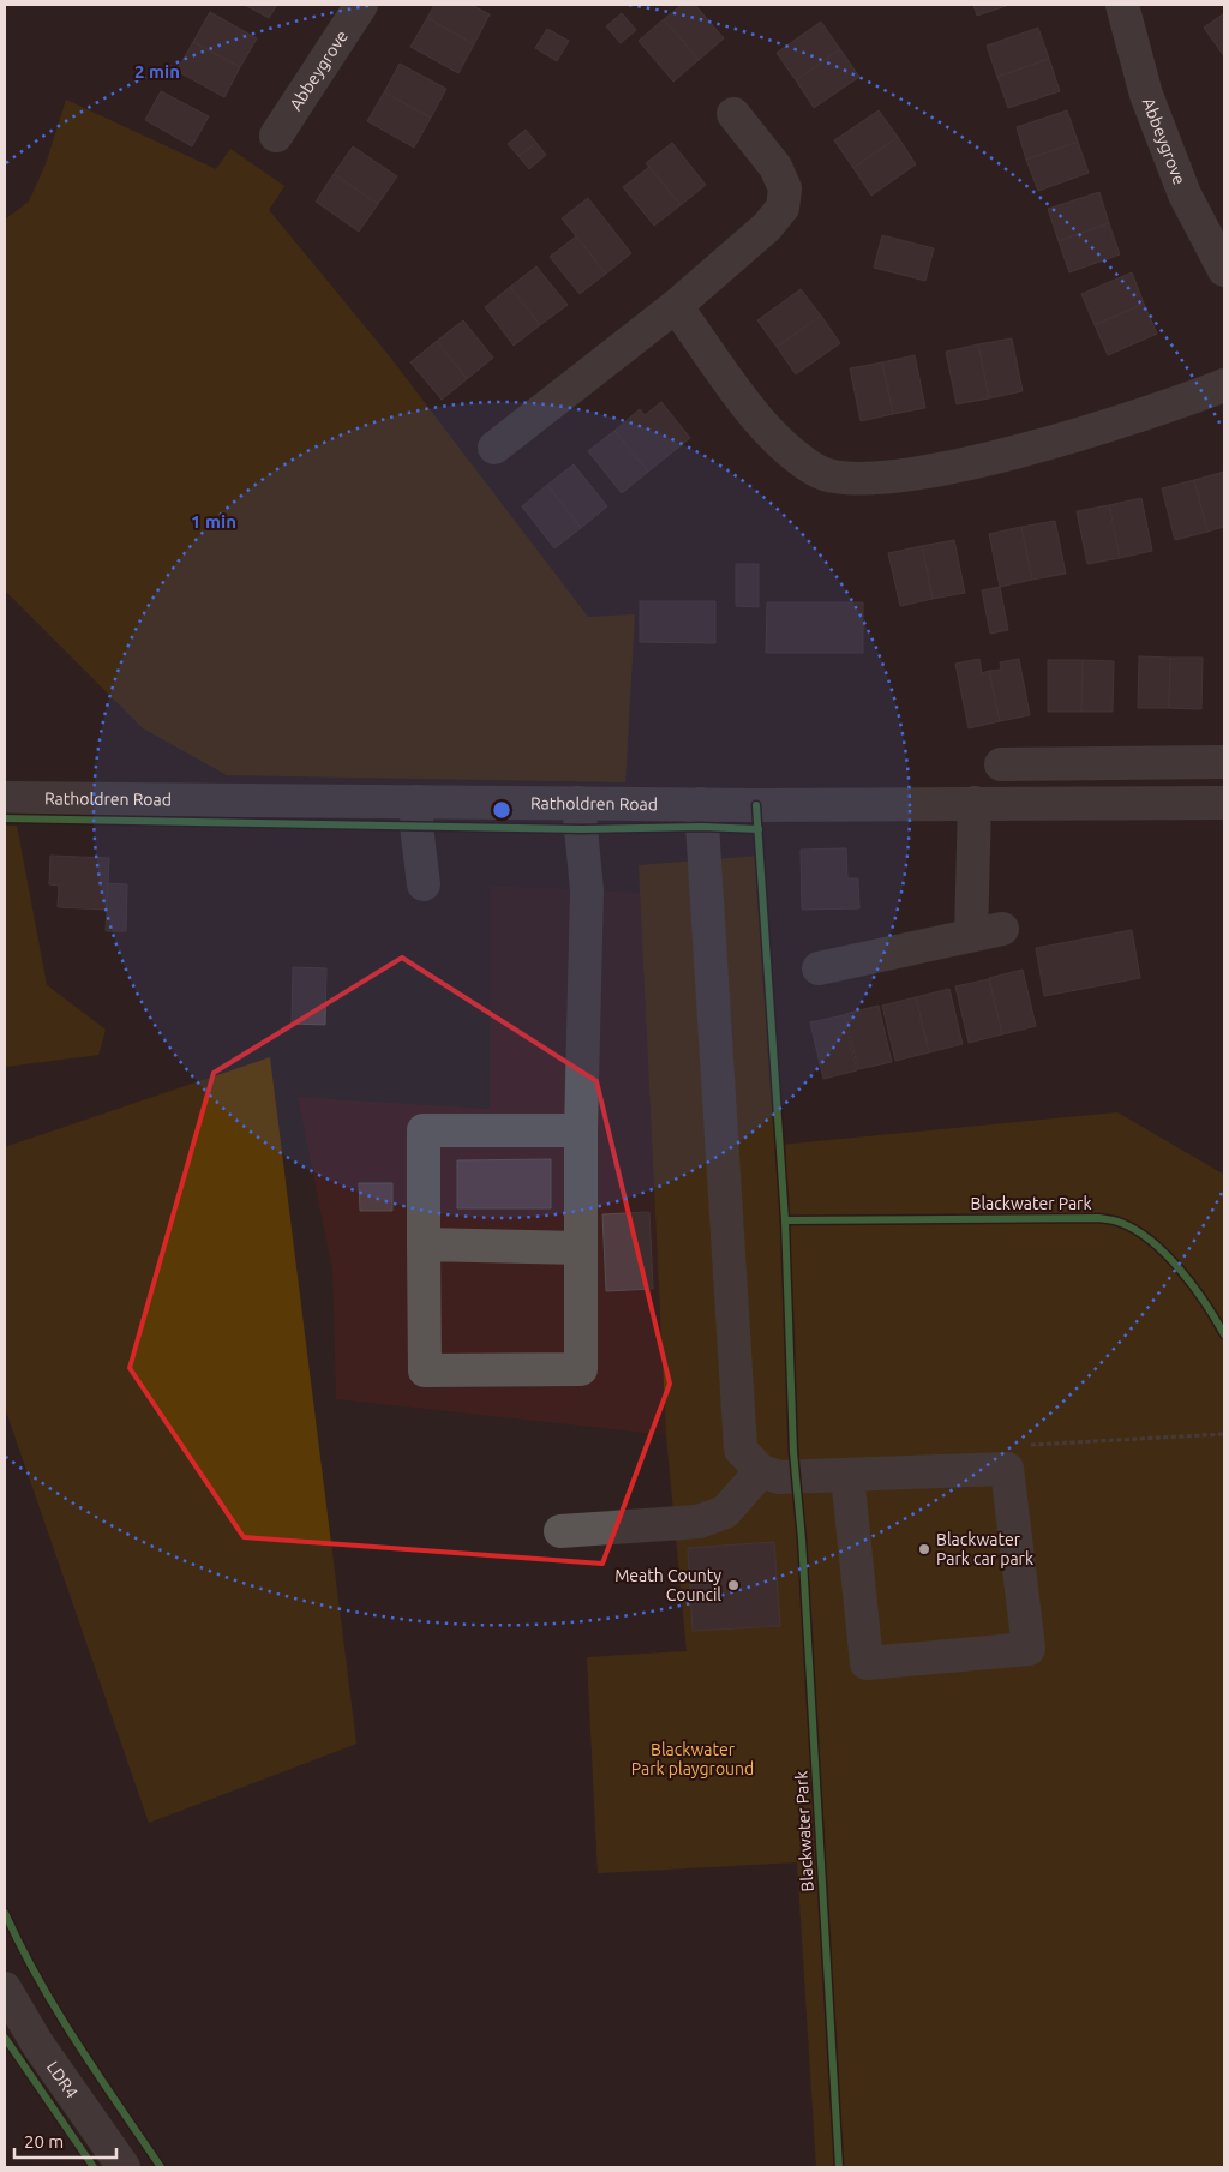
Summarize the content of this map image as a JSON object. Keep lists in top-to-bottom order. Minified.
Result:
{"streets":{"street":["Abbeygrove","Ratholdren Road","LDR4"],"cycle path":["Blackwater Park"]},"parks":["Blackwater Park playground"],"places":["Blackwater Park car park","Meath County Council"],"scale_bar":"20 m","rings":["2 min","1 min"]}
